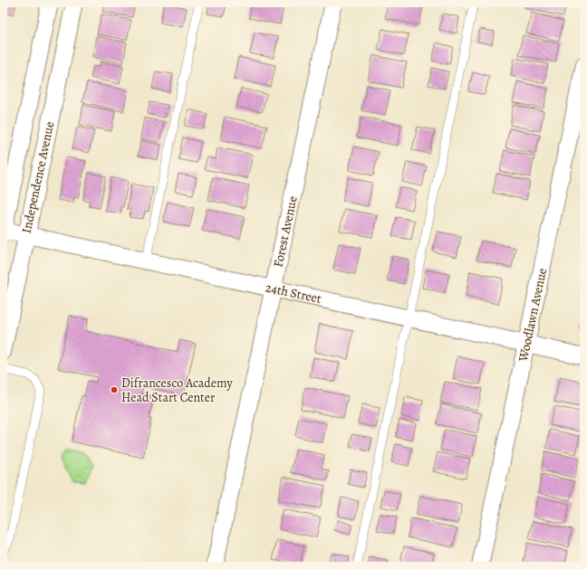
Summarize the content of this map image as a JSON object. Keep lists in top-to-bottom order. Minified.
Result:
{"streets":{"street":["Independence Avenue","Forest Avenue","24th Street","Woodlawn Avenue"]},"crossings":[["Independence Avenue","24th Street"],["Forest Avenue","24th Street"],["24th Street","Woodlawn Avenue"]],"places":["Difrancesco Academy Head Start Center"]}
